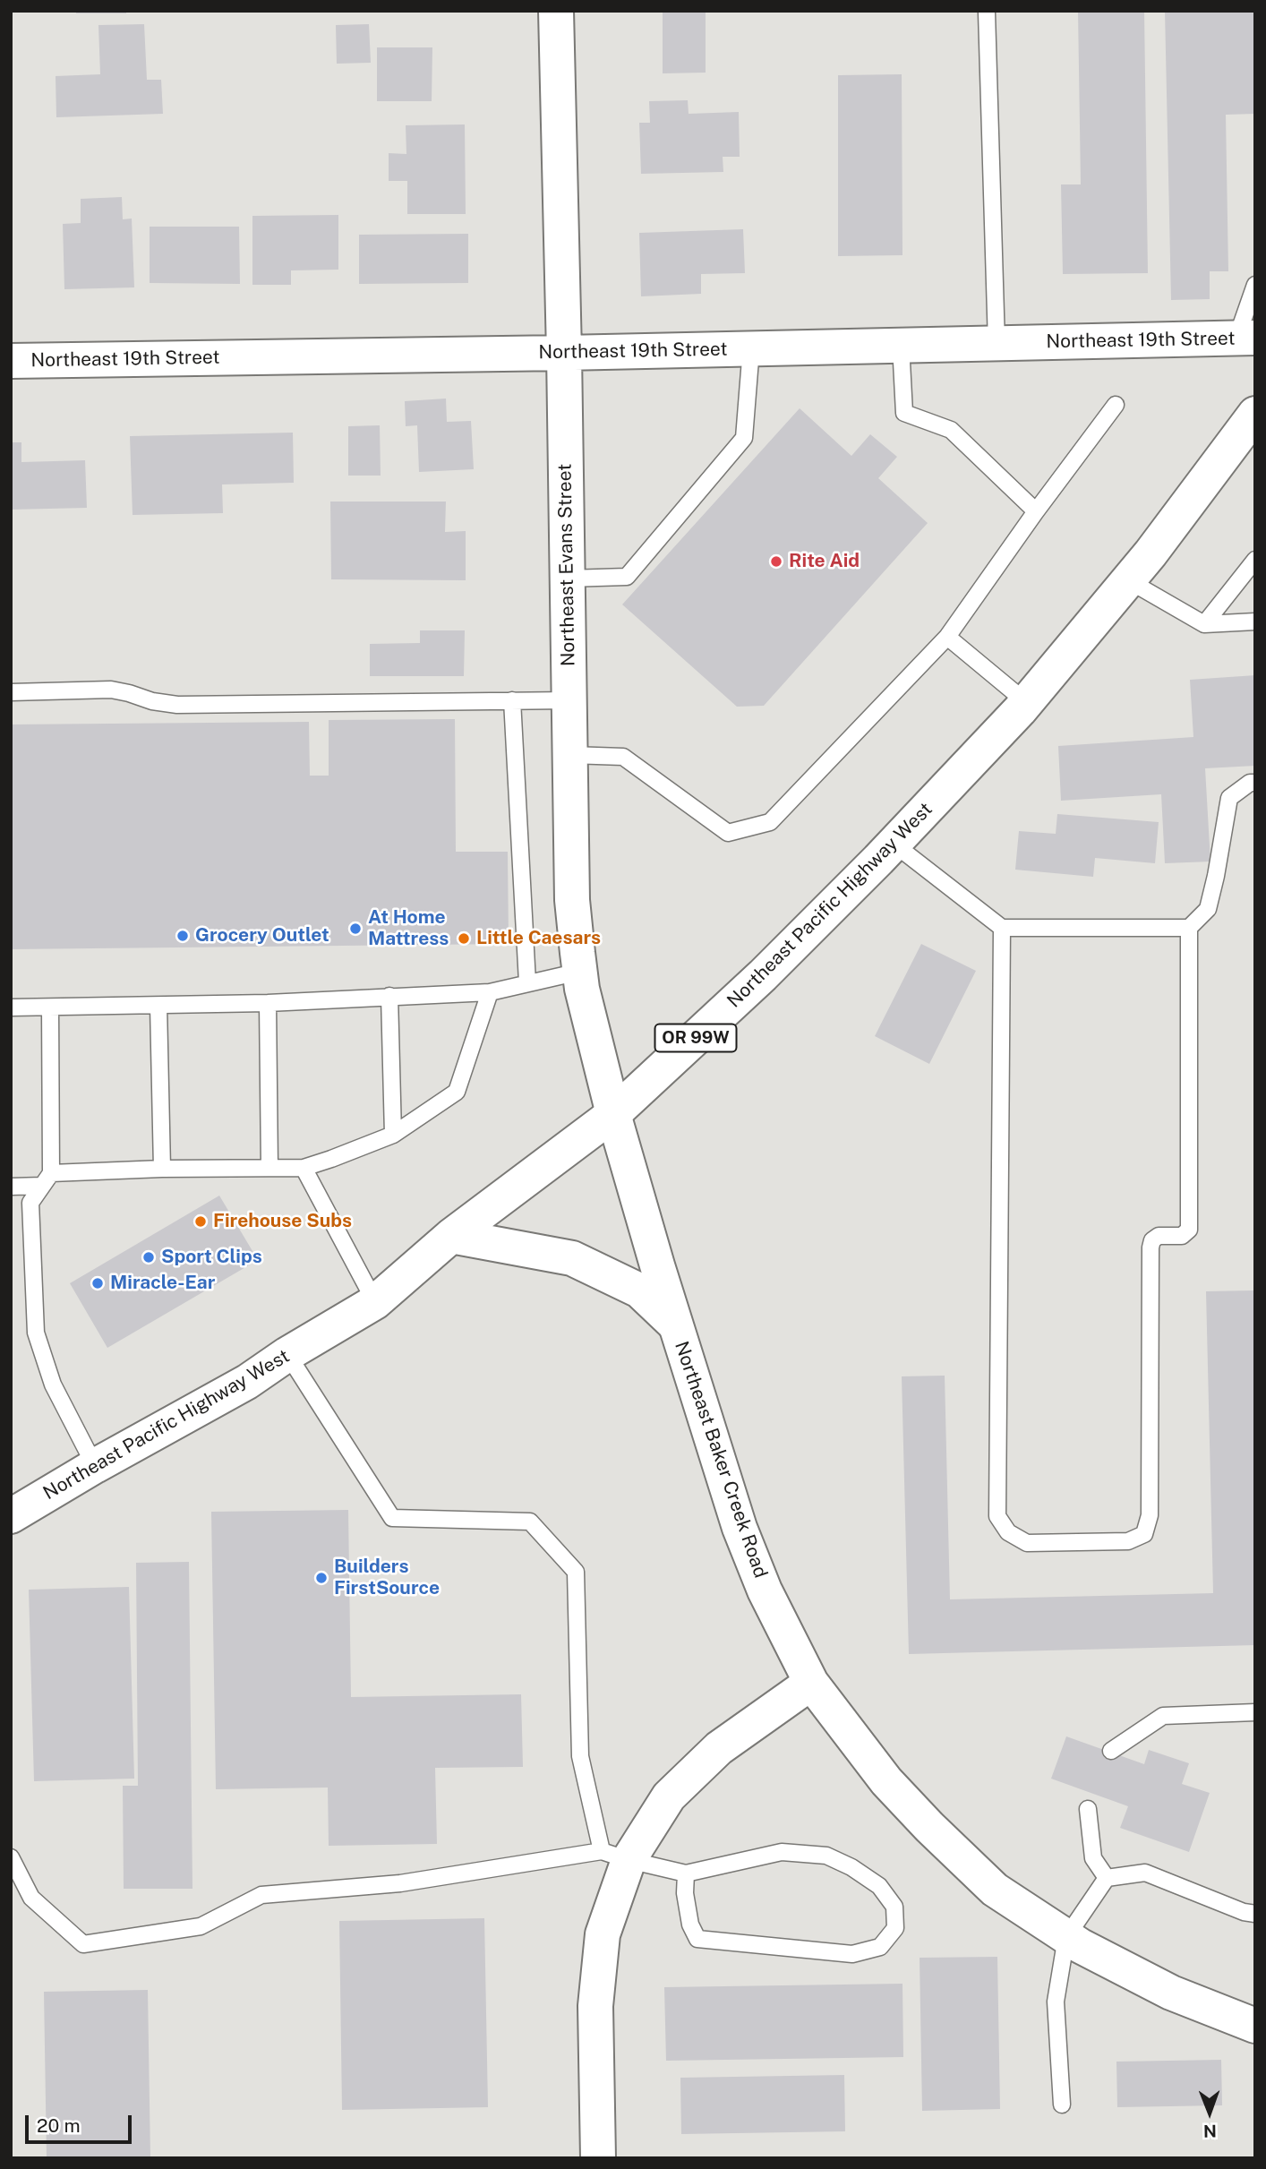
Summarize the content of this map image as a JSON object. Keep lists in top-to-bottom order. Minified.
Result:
{"streets":{"main road":["Northeast 19th Street","Northeast Evans Street","Northeast Pacific Highway West","OR 99W","Northeast Baker Creek Road"]},"crossings":[["Northeast 19th Street","Northeast Evans Street"],["Northeast Evans Street","Northeast Pacific Highway West"],["Northeast Evans Street","Northeast Baker Creek Road"],["Northeast Pacific Highway West","Northeast Baker Creek Road"]],"places":["Rite Aid","At Home Mattress","Grocery Outlet","Little Caesars","Firehouse Subs","Sport Clips","Miracle-Ear","Builders FirstSource"],"scale_bar":"20 m","north":"bottom"}
